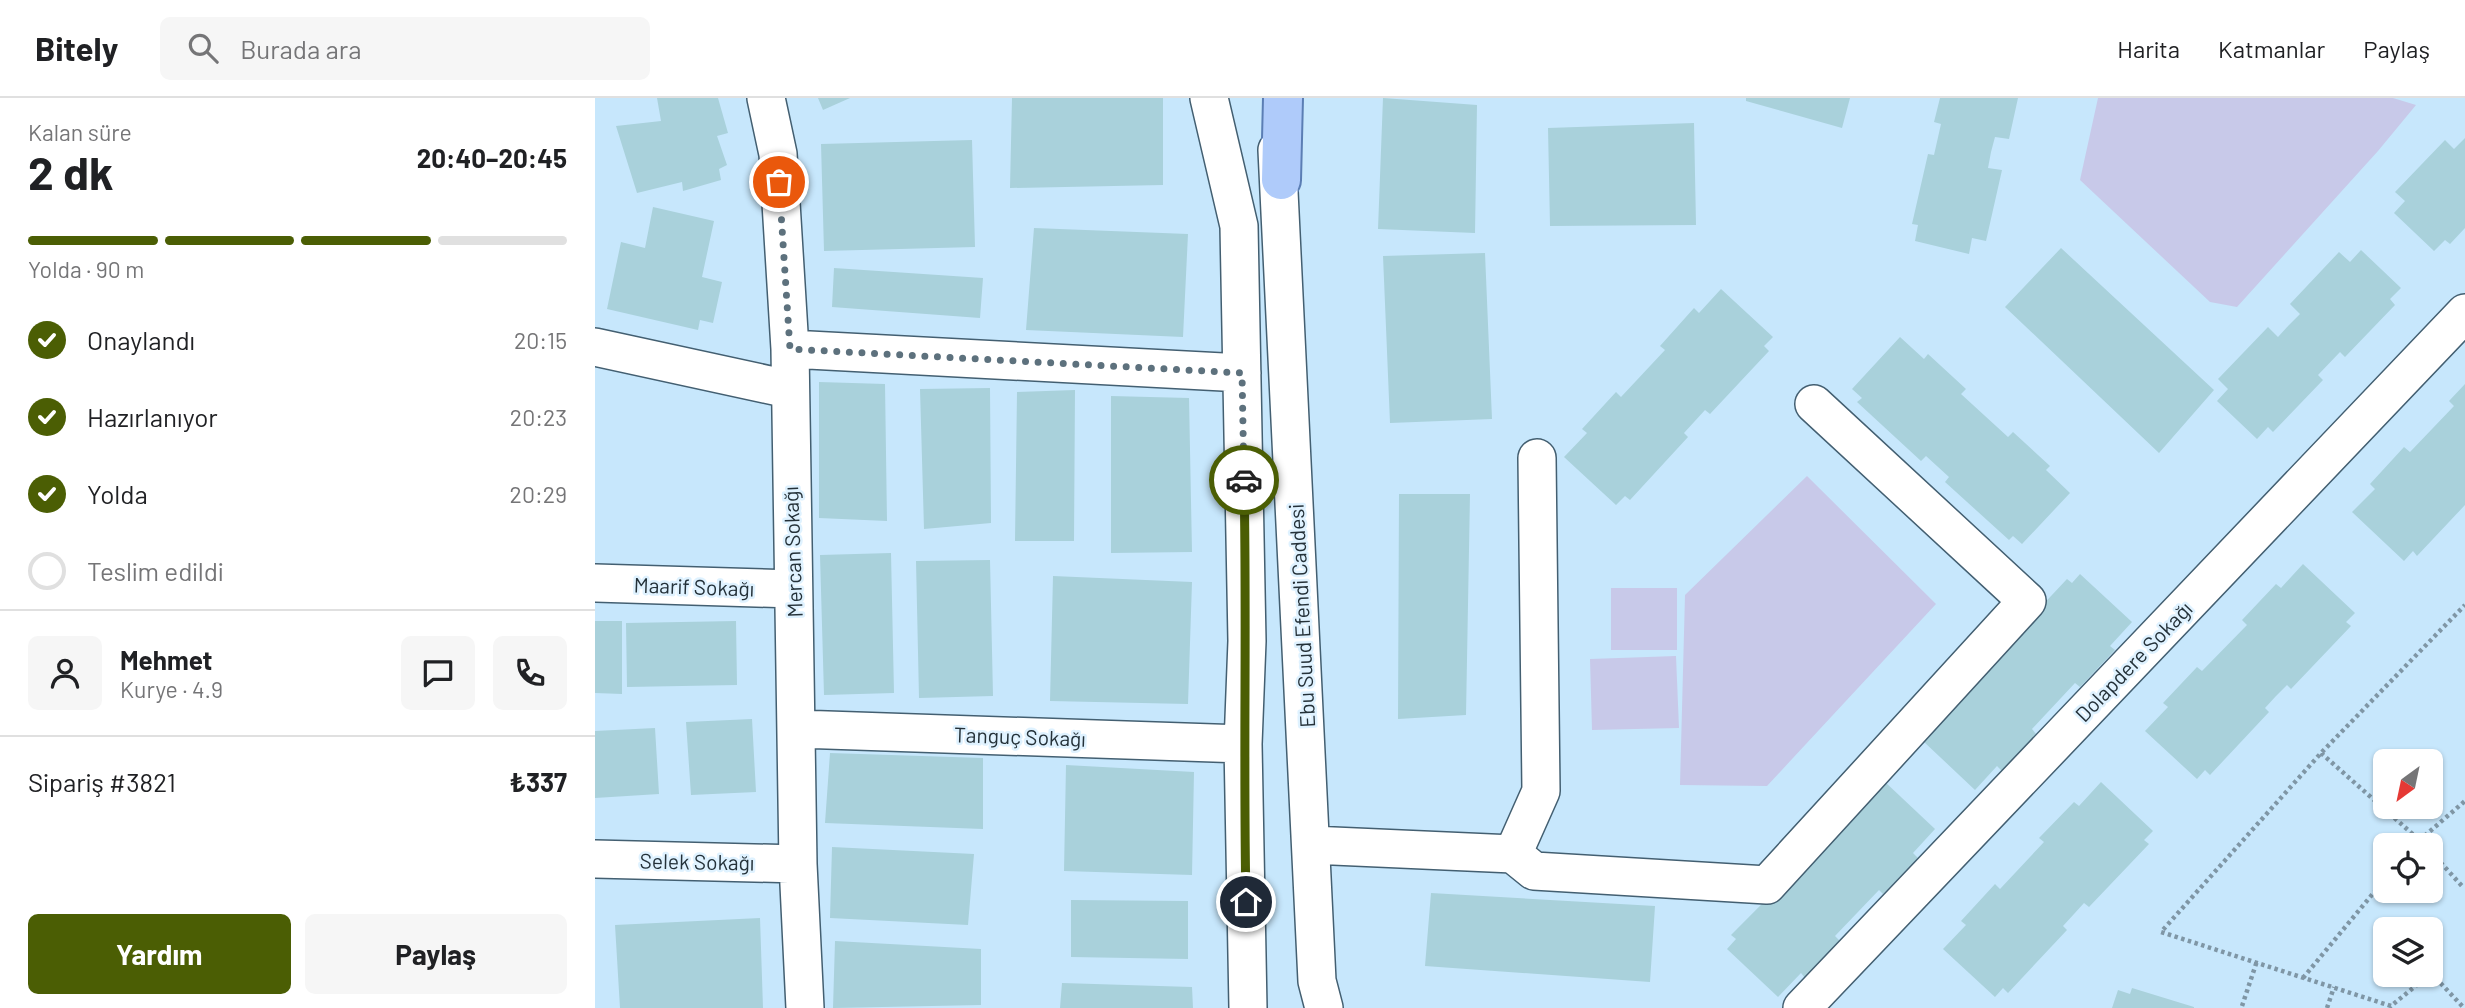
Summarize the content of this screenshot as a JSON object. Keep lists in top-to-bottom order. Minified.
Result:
{"streets":{"street":["Mercan Sokağı","Maarif Sokağı","Ebu Suud Efendi Caddesi","Dolapdere Sokağı","Tanguç Sokağı","Selek Sokağı"]},"crossings":[["Mercan Sokağı","Maarif Sokağı"],["Mercan Sokağı","Tanguç Sokağı"],["Mercan Sokağı","Selek Sokağı"]],"north":"bottom left","page":{"header":"Bitely","search":"Burada ara","nav":["Harita","Katmanlar","Paylaş"],"heading":["2 dk","Kalan süre","20:40–20:45"],"panel":["Mehmet","Kurye · 4.9","Sipariş #3821","₺337"],"bar":"Yolda · 90 m","list":[["Onaylandı","20:15"],["Hazırlanıyor","20:23"],["Yolda","20:29"],"Teslim edildi"],"buttons":["Yardım","Paylaş"]}}
